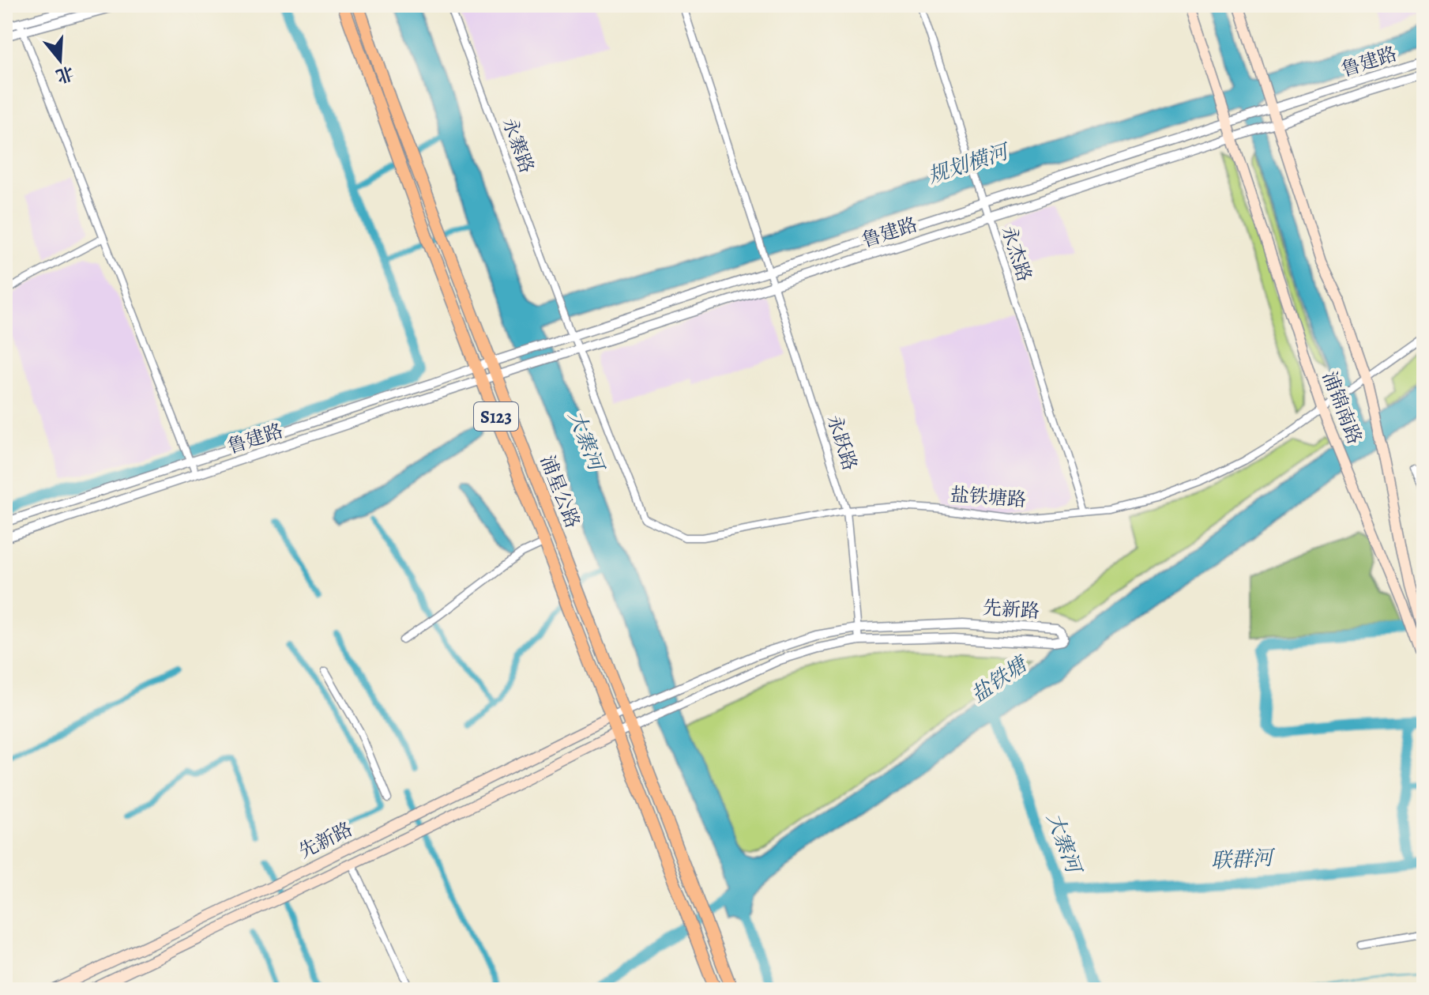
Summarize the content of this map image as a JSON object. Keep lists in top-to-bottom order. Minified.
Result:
{"streets":{"main road":["浦锦南路","S123","浦星公路","先新路"],"street":["鲁建路","永寨路","永杰路","永跃路","盐铁塘路"]},"crossings":[["鲁建路","永寨路"],["鲁建路","永杰路"],["鲁建路","浦锦南路"],["鲁建路","永跃路"],["鲁建路","浦星公路"],["鲁建路","盐铁塘路"],["永杰路","盐铁塘路"],["浦锦南路","盐铁塘路"],["永跃路","盐铁塘路"],["永跃路","先新路"],["浦星公路","先新路"]],"water":["规划横河","大寨河","盐铁塘","联群河"],"north":"bottom"}
